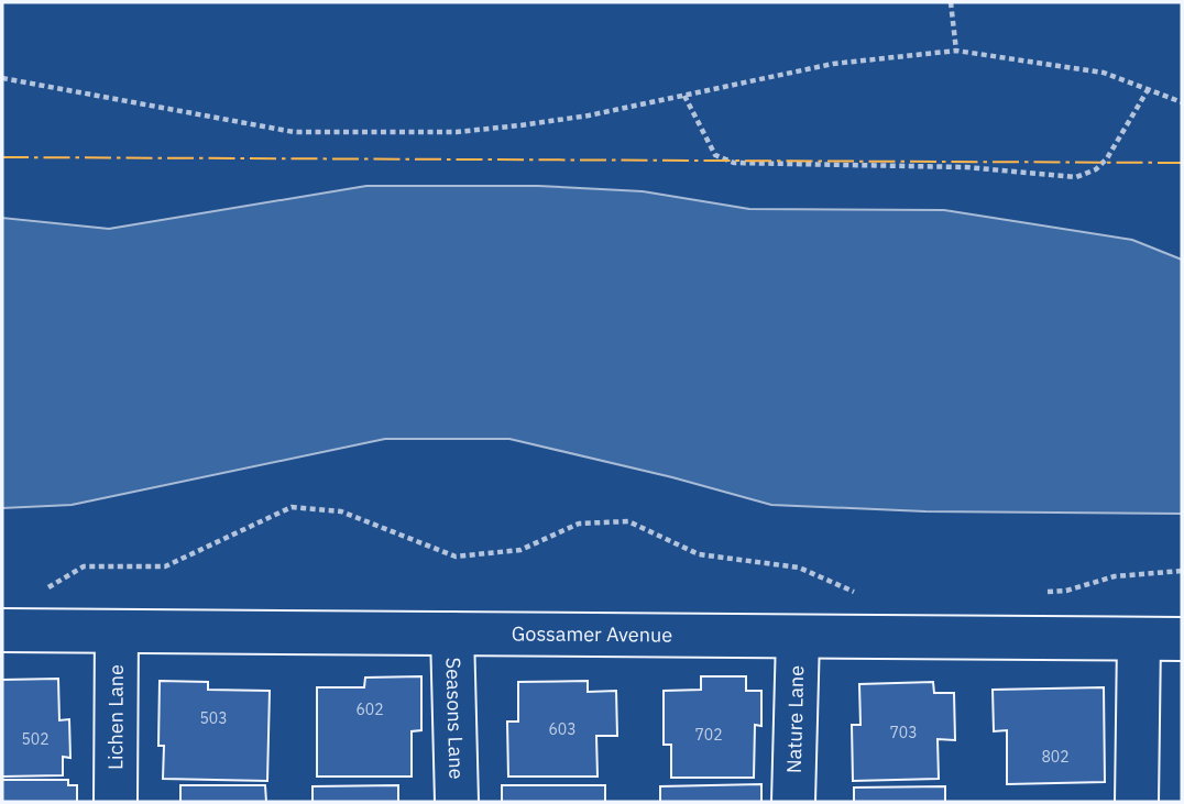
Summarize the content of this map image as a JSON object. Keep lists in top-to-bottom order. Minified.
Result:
{"streets":{"street":["Gossamer Avenue","Lichen Lane","Seasons Lane","Nature Lane"]},"crossings":[["Gossamer Avenue","Lichen Lane"],["Gossamer Avenue","Seasons Lane"],["Gossamer Avenue","Nature Lane"]],"house_numbers":["602","503","603","703","702","502","802"]}
